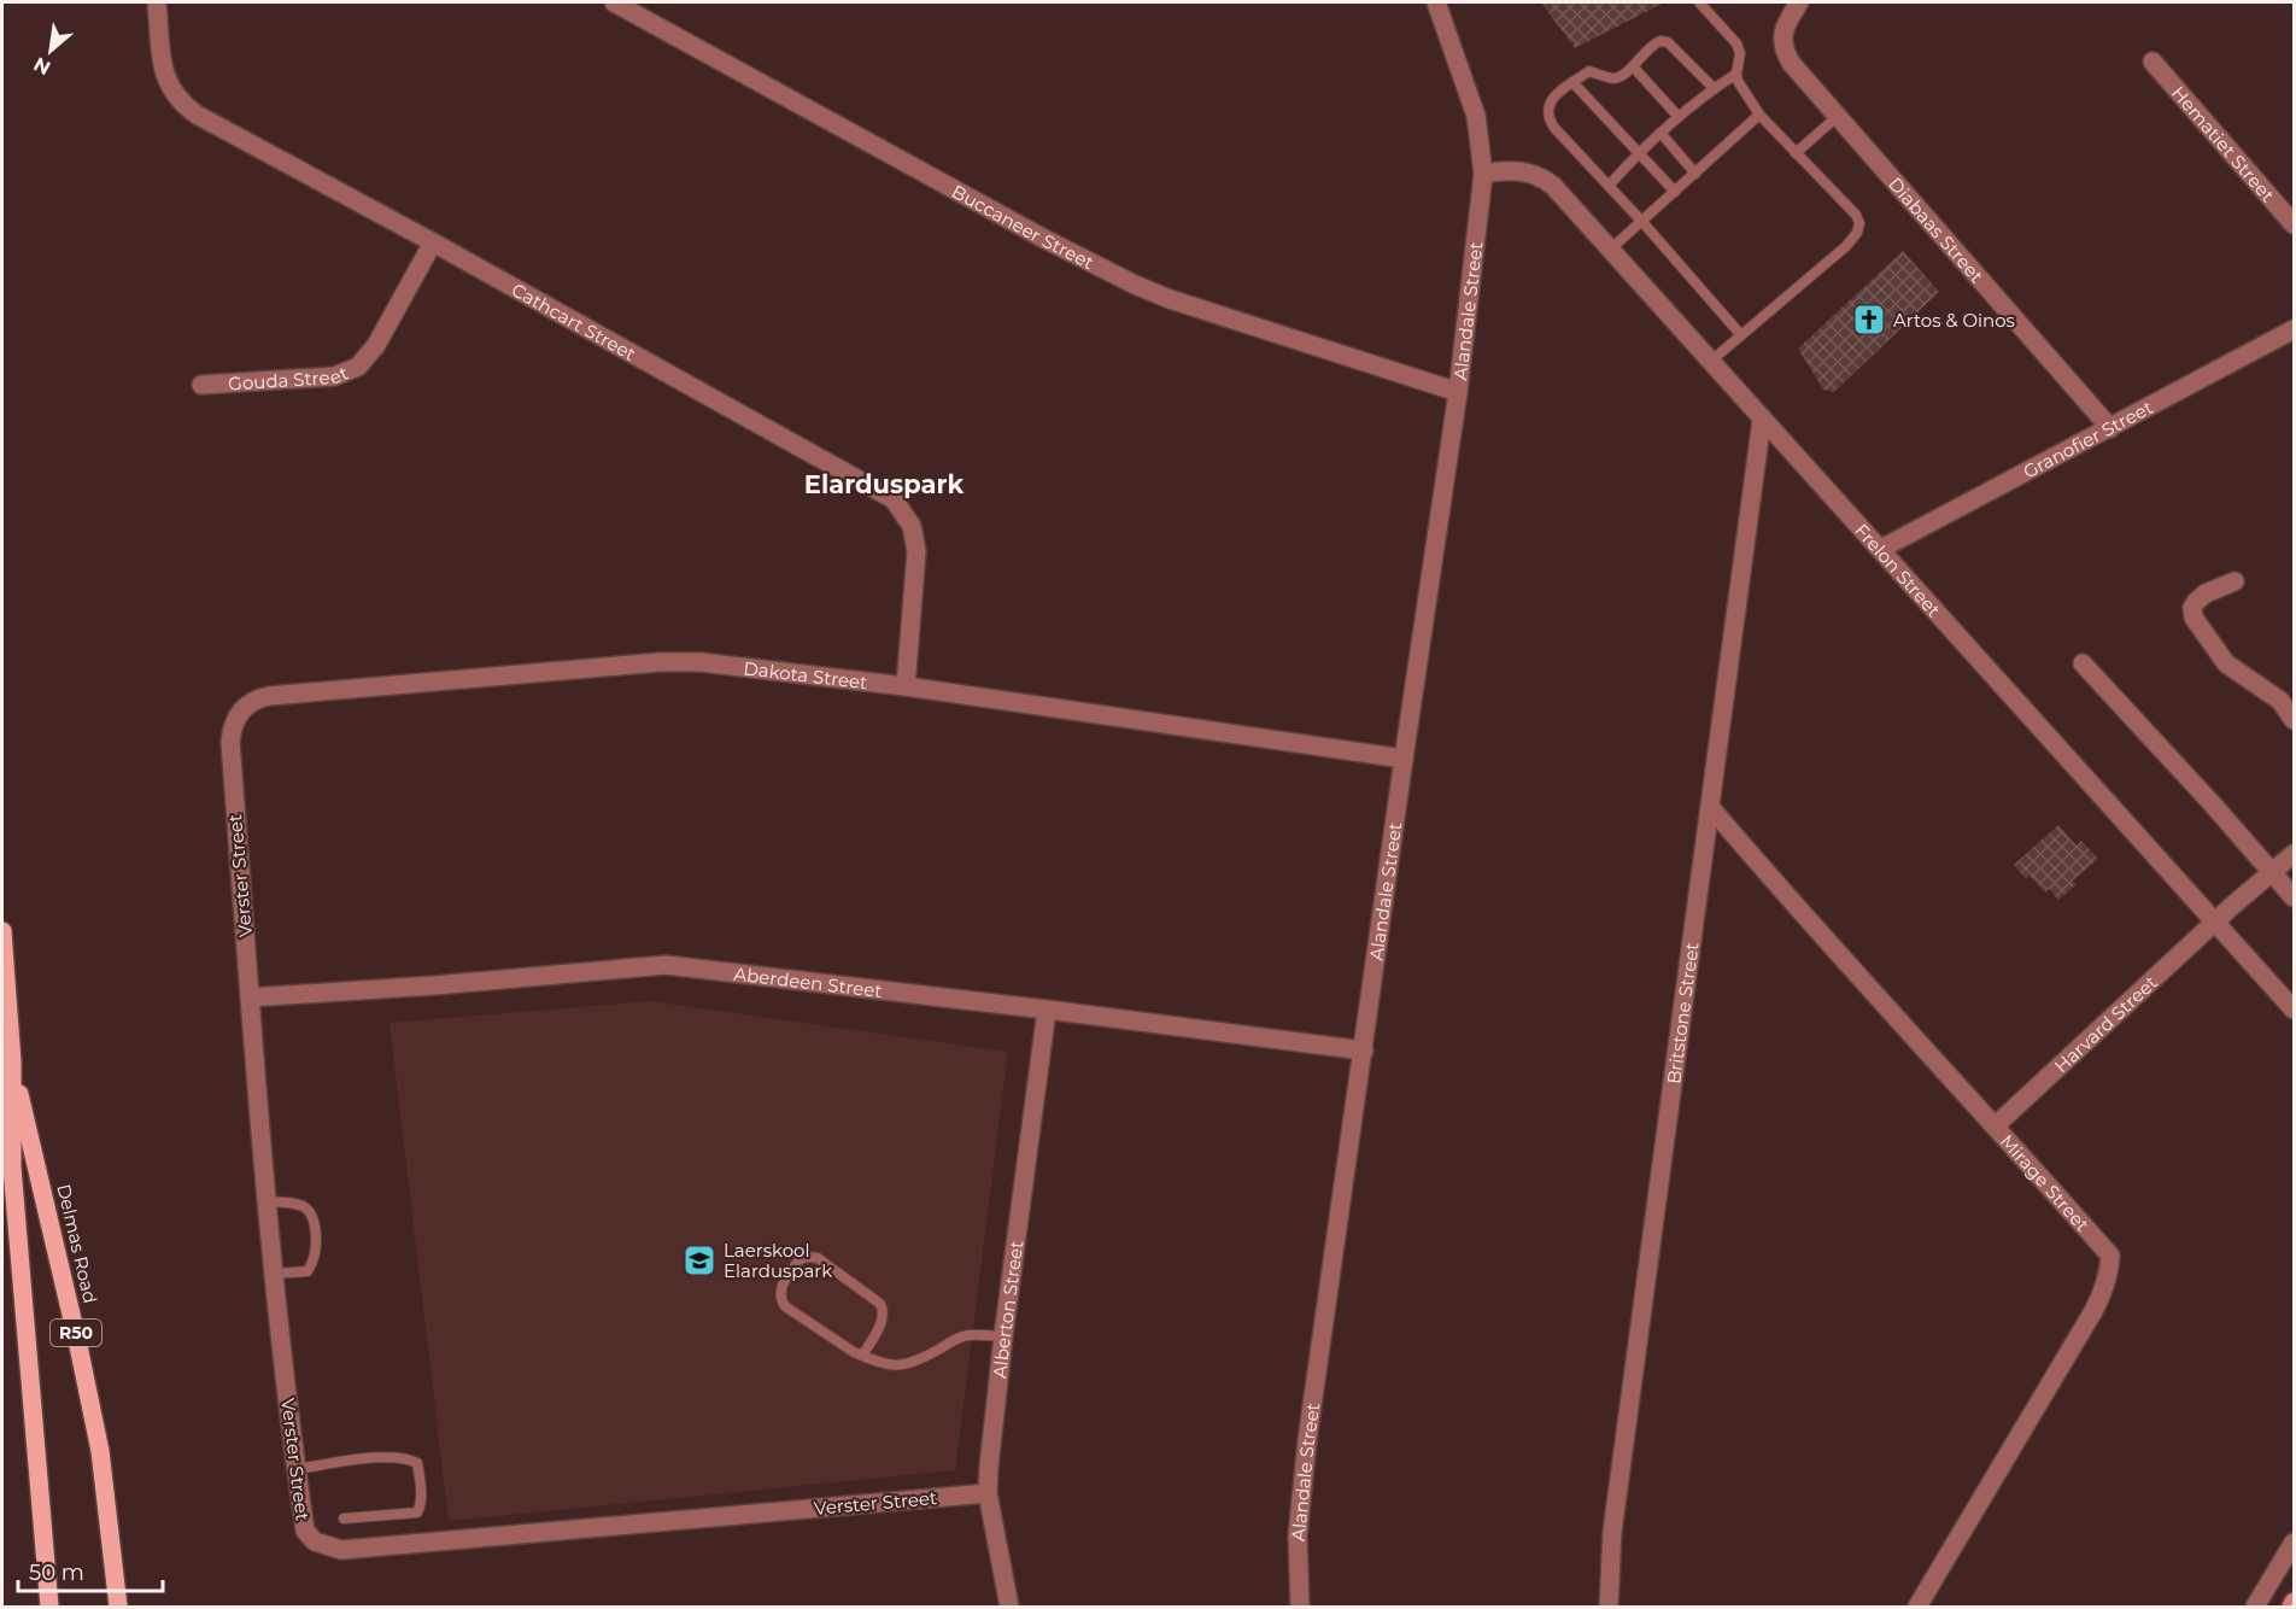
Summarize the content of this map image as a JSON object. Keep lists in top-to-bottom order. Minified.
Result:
{"streets":{"main road":["Delmas Road","R50"],"street":["Hematiet Street","Buccaneer Street","Diabaas Street","Alandale Street","Cathcart Street","Gouda Street","Granofier Street","Frelon Street","Dakota Street","Verster Street","Aberdeen Street","Britstone Street","Harvard Street","Mirage Street","Alberton Street"]},"crossings":[["Buccaneer Street","Alandale Street"],["Diabaas Street","Granofier Street"],["Alandale Street","Frelon Street"],["Alandale Street","Dakota Street"],["Alandale Street","Aberdeen Street"],["Cathcart Street","Gouda Street"],["Cathcart Street","Dakota Street"],["Granofier Street","Frelon Street"],["Frelon Street","Britstone Street"],["Frelon Street","Harvard Street"],["Dakota Street","Verster Street"],["Verster Street","Aberdeen Street"],["Verster Street","Alberton Street"],["Aberdeen Street","Alberton Street"],["Britstone Street","Mirage Street"],["Harvard Street","Mirage Street"]],"districts":["Elarduspark"],"places":{"church":["Artos & Oinos"],"school or university":["Laerskool Elarduspark"]},"scale_bar":"50 m","north":"bottom left"}
